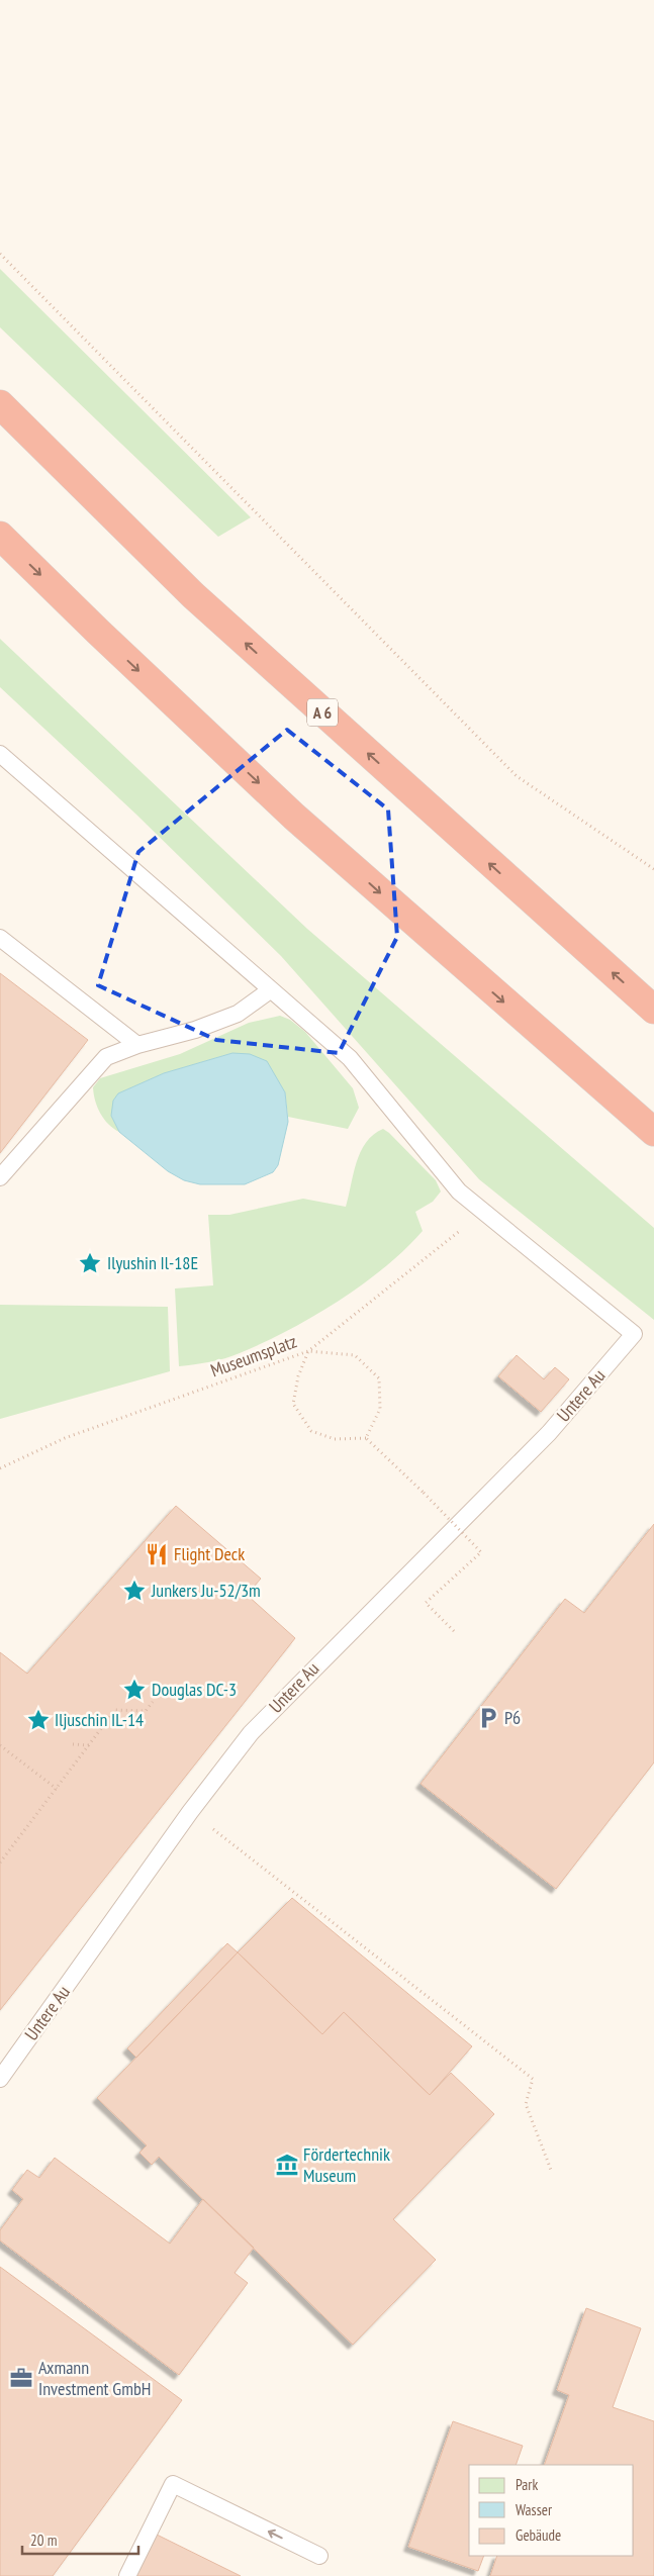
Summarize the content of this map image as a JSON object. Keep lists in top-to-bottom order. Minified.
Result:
{"streets":{"highway":["A 6"],"lane":["Untere Au"],"path":["Museumsplatz"]},"crossings":[["Museumsplatz","Untere Au"]],"places":{"place":["Ilyushin Il-18E","Junkers Ju-52/3m","Douglas DC-3","Iljuschin IL-14"],"restaurant":["Flight Deck"],"parking":["P6"],"museum":["Fördertechnik Museum"],"office":["Axmann Investment GmbH"]},"legend":["Park","Wasser","Gebäude"],"scale_bar":"20 m"}
